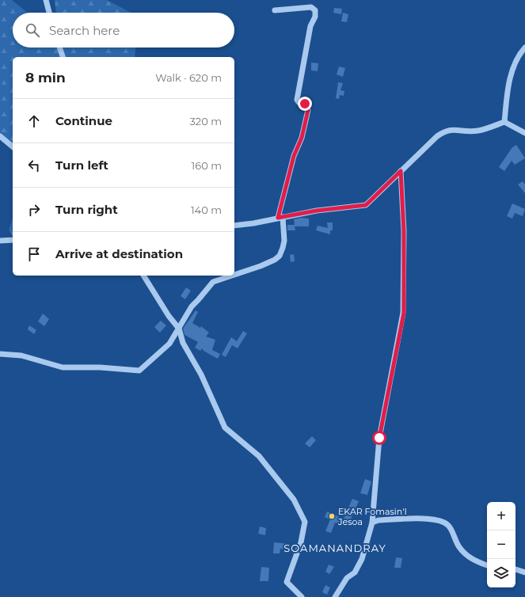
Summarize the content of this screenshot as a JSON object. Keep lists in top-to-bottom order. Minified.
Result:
{"districts":["SOAMANANDRAY"],"places":["EKAR Fomasin'I Jesoa"],"page":{"search":"Search here","heading":["8 min","Walk · 620 m"],"list":[["Continue","320 m"],["Turn left","160 m"],["Turn right","140 m"],"Arrive at destination"],"map_buttons":["+","−"]}}
